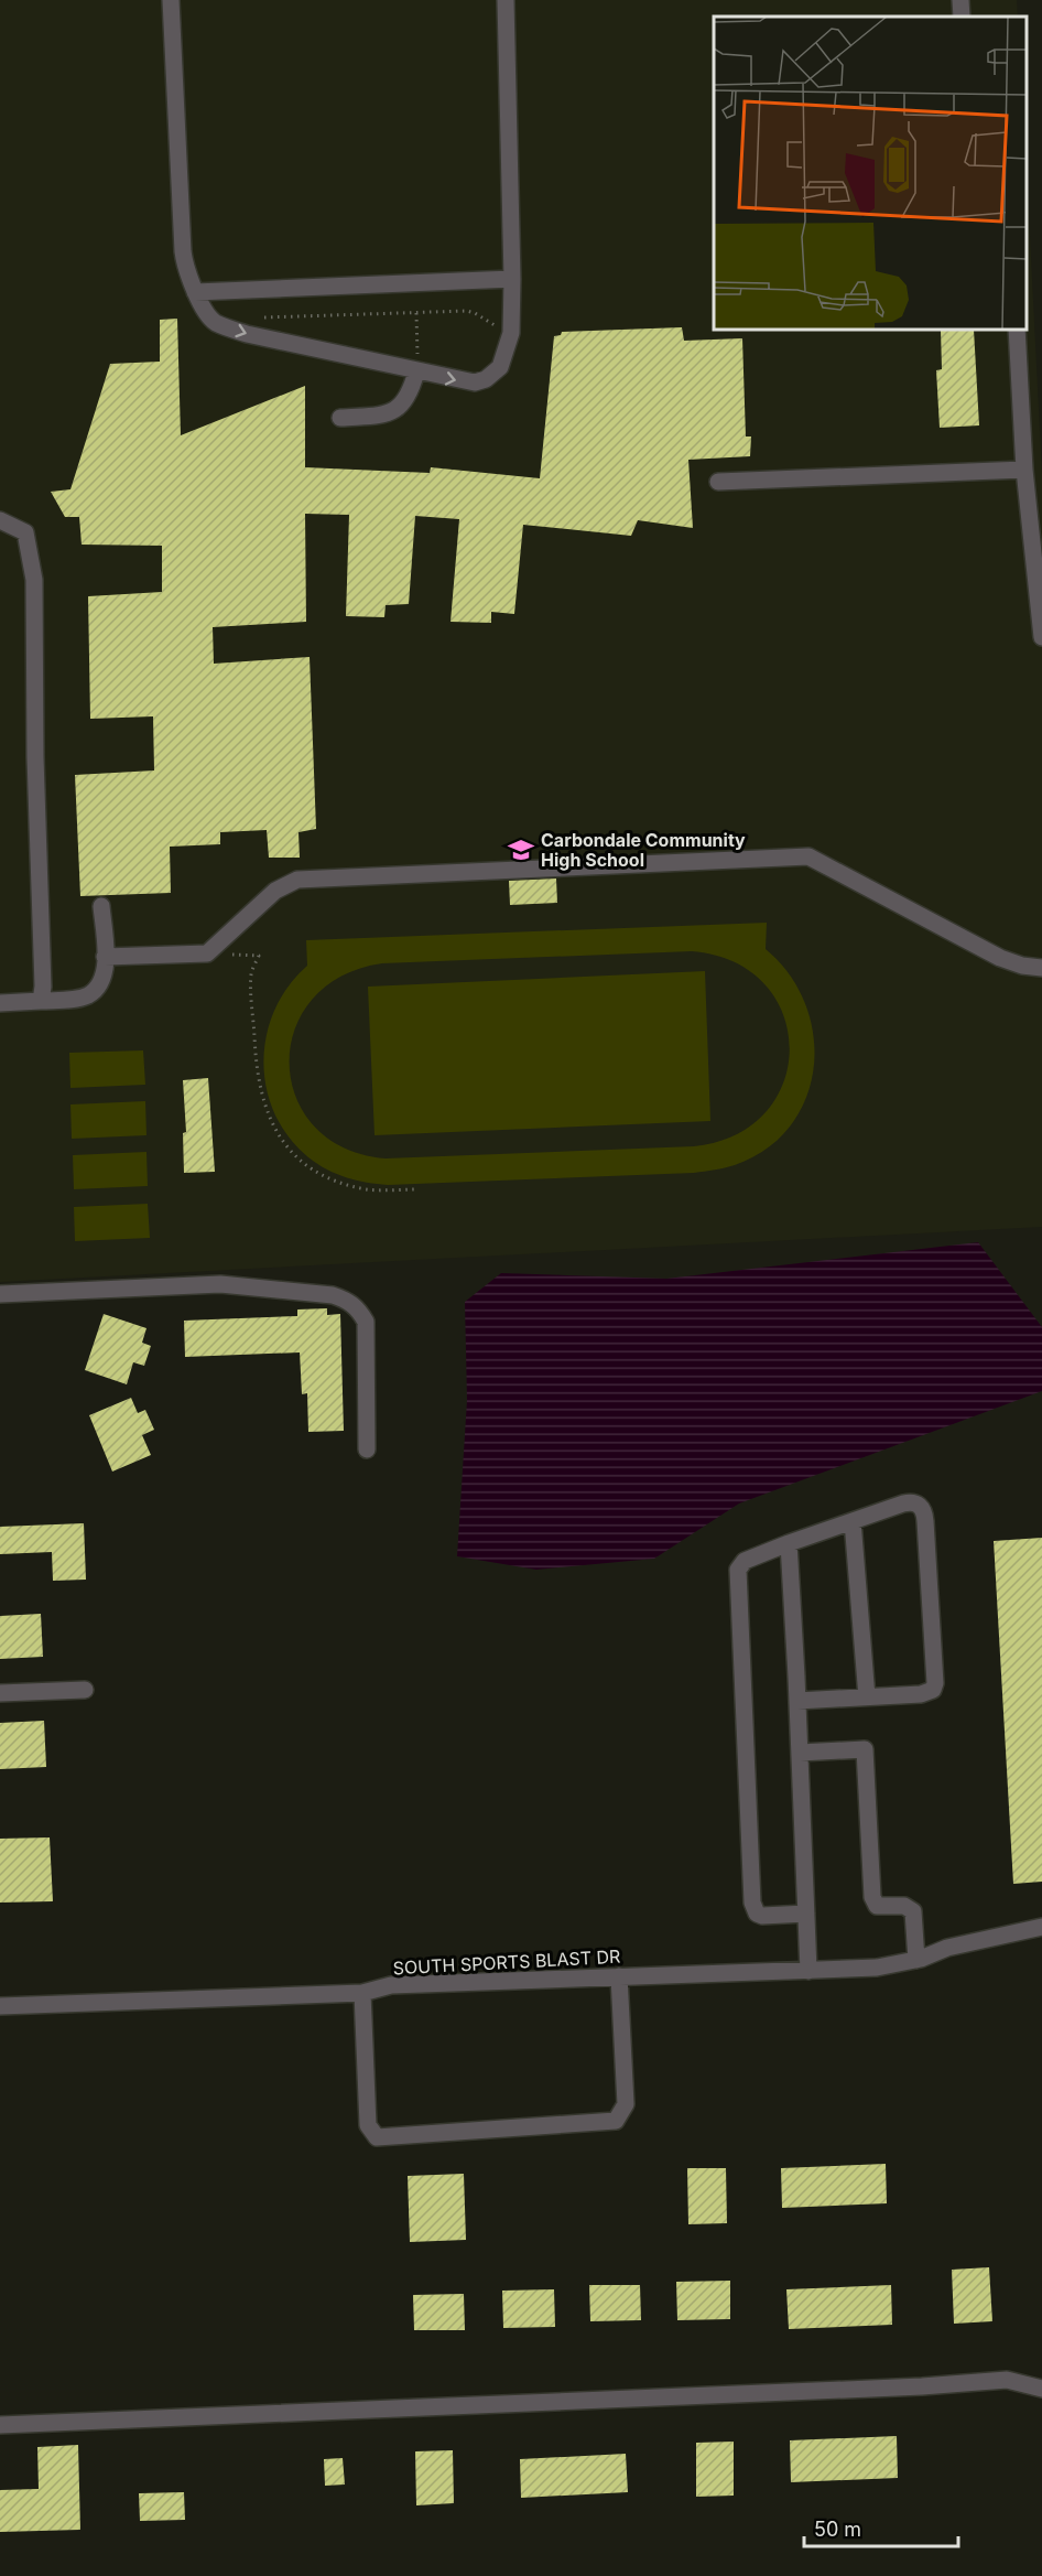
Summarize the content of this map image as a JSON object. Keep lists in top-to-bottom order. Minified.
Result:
{"streets":{"street":["SOUTH SPORTS BLAST DR"]},"places":{"school or university":["Carbondale Community High School"]},"scale_bar":"50 m"}
